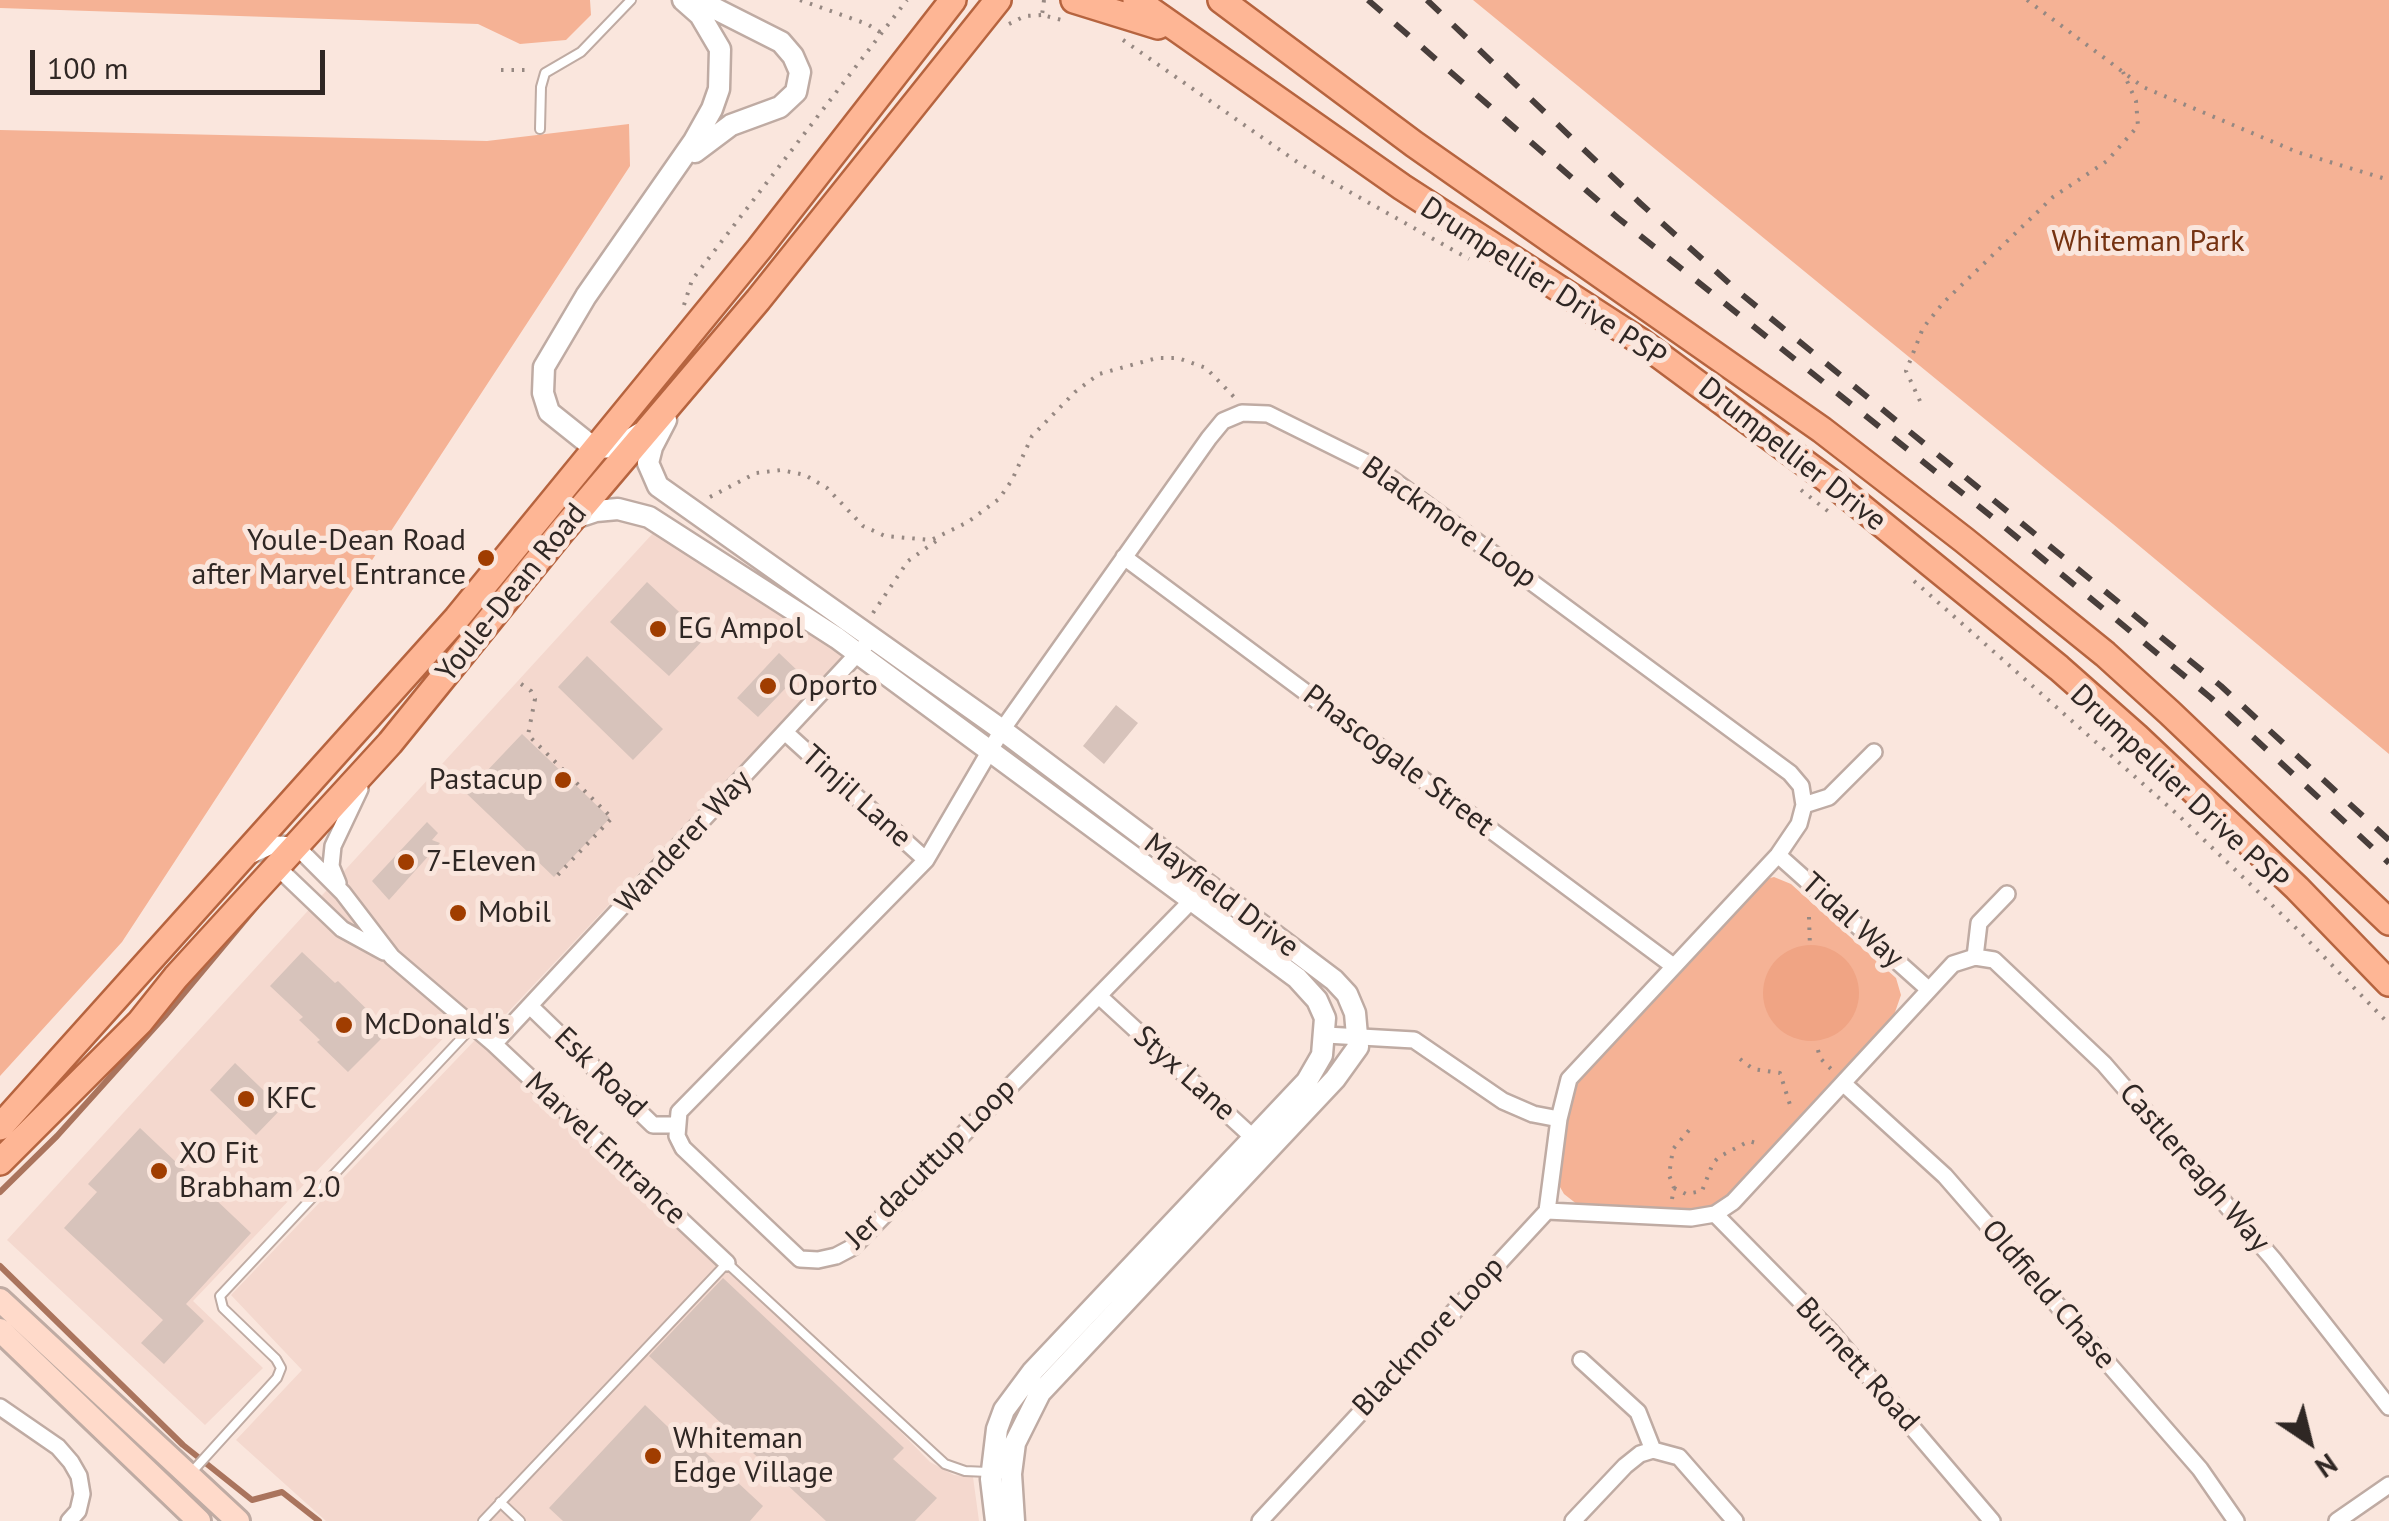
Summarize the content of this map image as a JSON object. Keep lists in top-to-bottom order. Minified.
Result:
{"streets":{"main road":["Drumpellier Drive","Youle-Dean Road"],"street":["Blackmore Loop","Phascogale Street","Tinjil Lane","Wanderer Way","Mayfield Drive","Tidal Way","Esk Road","Styx Lane","Marvel Entrance","Jer dacuttup Loop","Castlereagh Way","Oldfield Chase","Burnett Road"],"path":["Drumpellier Drive PSP"]},"crossings":[["Blackmore Loop","Phascogale Street"],["Blackmore Loop","Mayfield Drive"],["Youle-Dean Road","Mayfield Drive"],["Youle-Dean Road","Marvel Entrance"],["Tinjil Lane","Wanderer Way"],["Wanderer Way","Mayfield Drive"],["Wanderer Way","Esk Road"],["Wanderer Way","Marvel Entrance"],["Mayfield Drive","Jer dacuttup Loop"],["Esk Road","Jer dacuttup Loop"],["Styx Lane","Jer dacuttup Loop"]],"parks":["Whiteman Park"],"places":["Youle-Dean Road after Marvel Entrance","EG Ampol","Oporto","Pastacup","7-Eleven","Mobil","McDonald's","KFC","XO Fit Brabham 2.0","Whiteman Edge Village"],"scale_bar":"100 m","north":"bottom right"}
